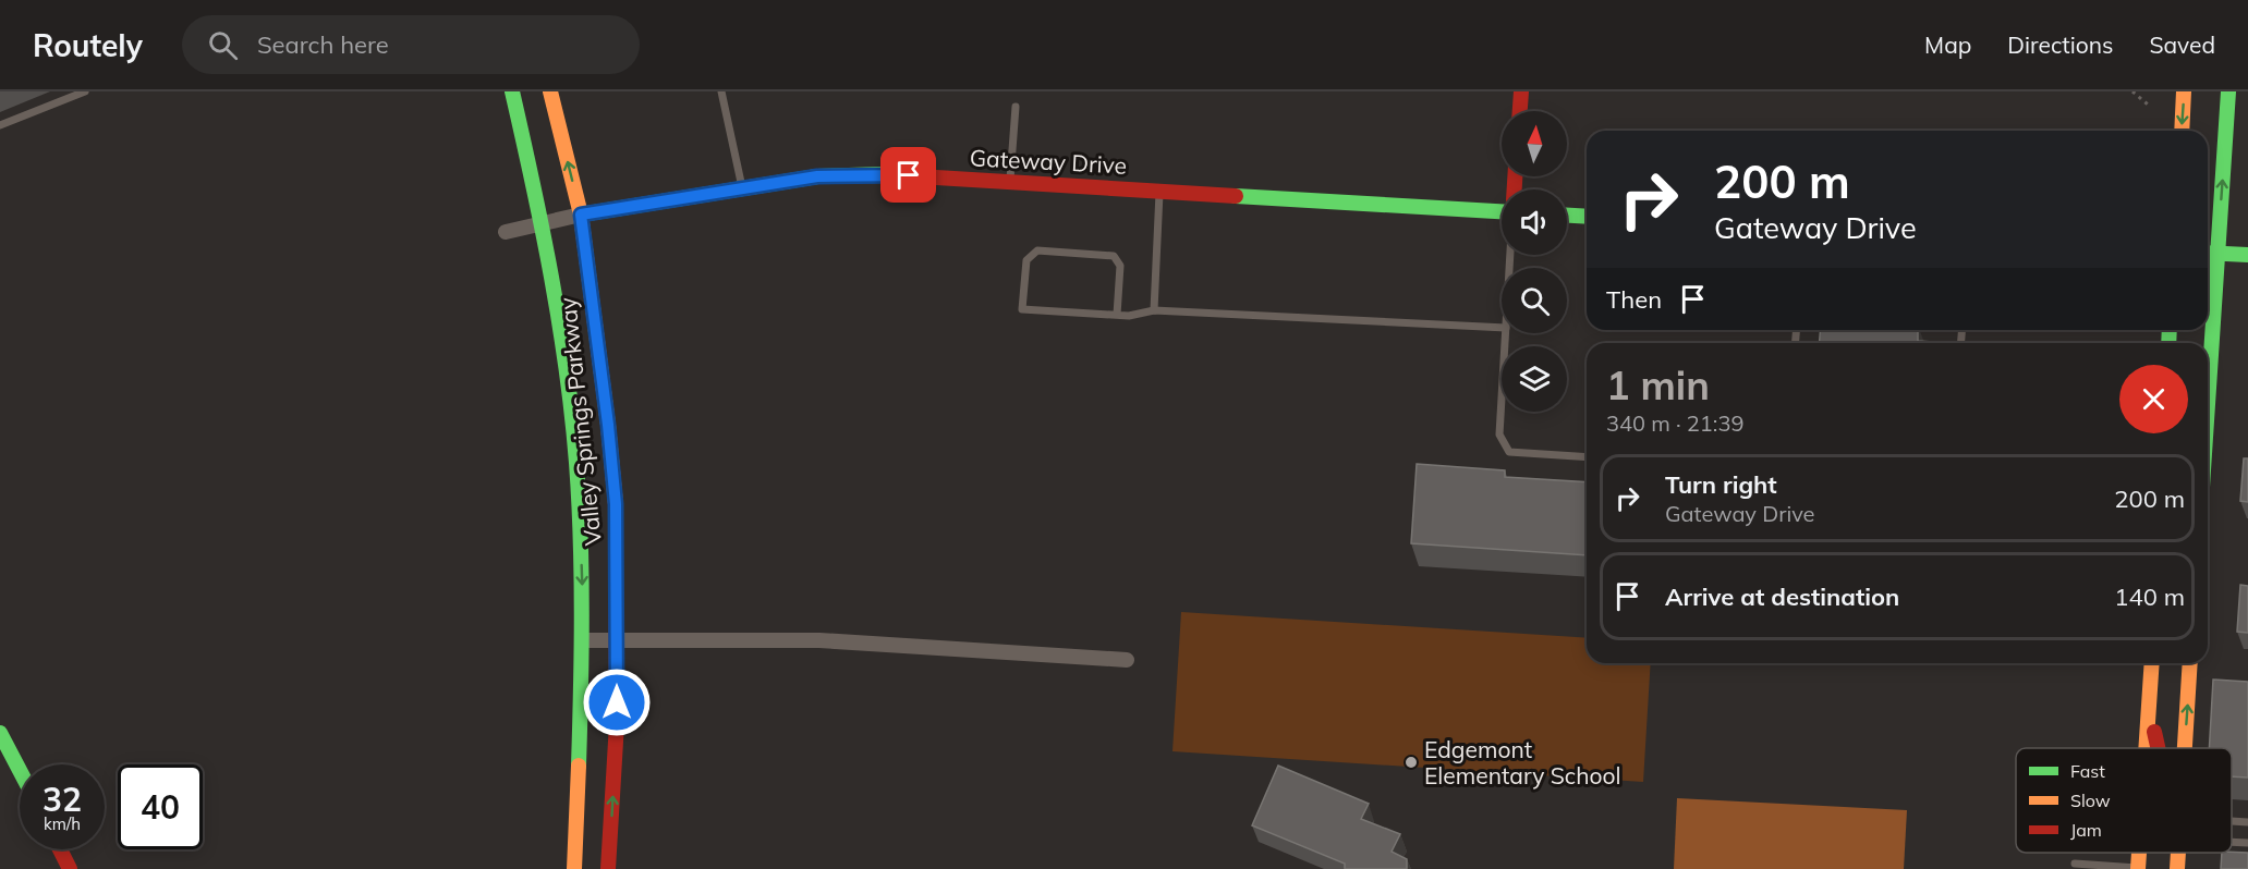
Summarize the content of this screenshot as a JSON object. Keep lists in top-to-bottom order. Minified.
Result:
{"streets":{"main road":["Gateway Drive","Valley Springs Parkway"]},"crossings":[["Gateway Drive","Valley Springs Parkway"]],"places":["Edgemont Elementary School"],"legend":["Fast","Slow","Jam"],"north":"top","page":{"header":"Routely","search":"Search here","nav":["Map","Directions","Saved"],"turn":["200 m","Gateway Drive"],"then":"Then","heading":["1 min","340 m · 21:39"],"list":[{"name":"Turn right","note":"Gateway Drive","value":"200 m"},{"name":"Arrive at destination","value":"140 m"}],"speed":"32 km/h","limit":"40"}}
